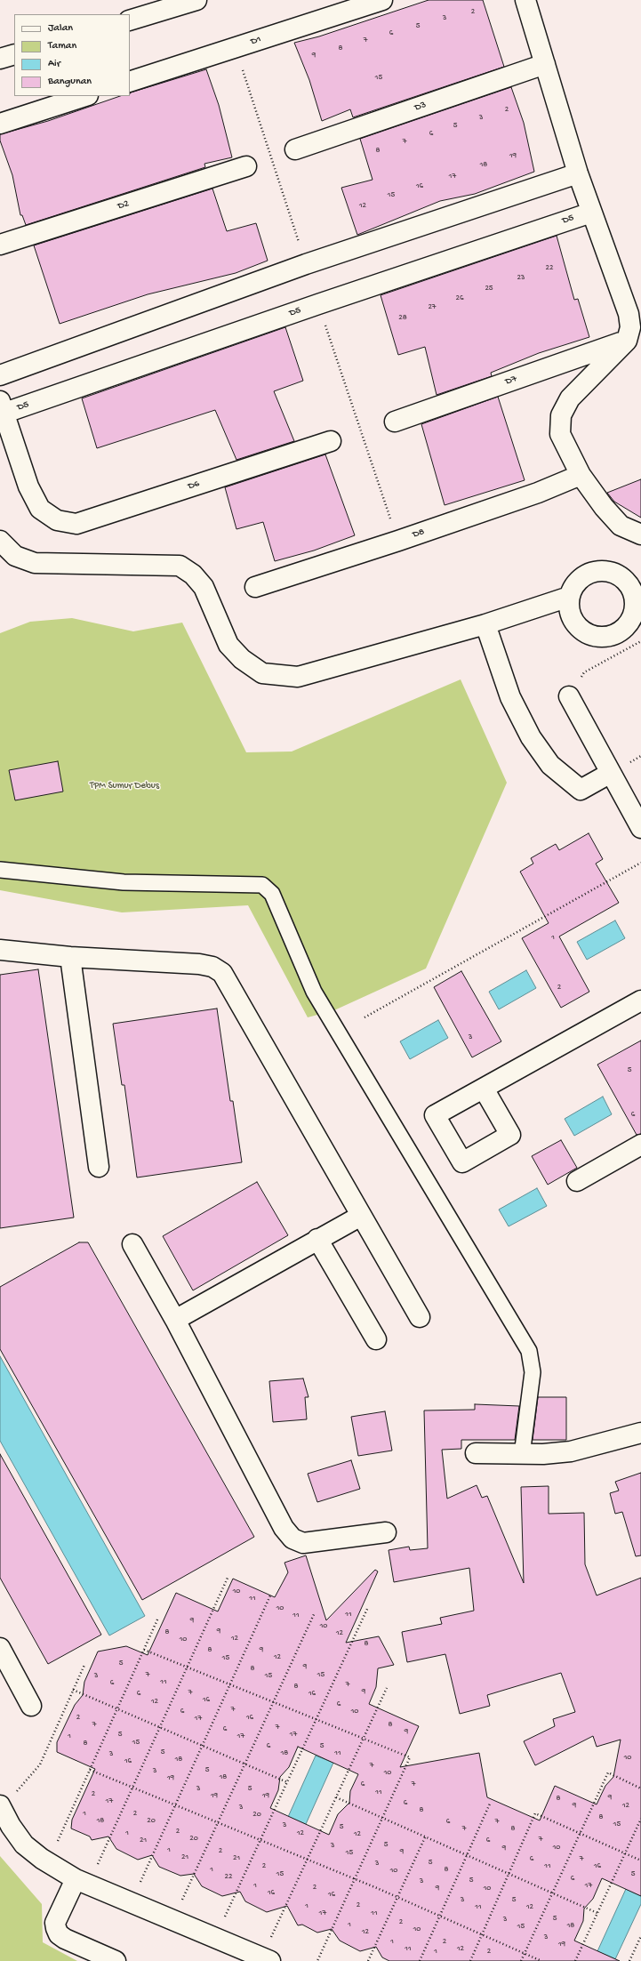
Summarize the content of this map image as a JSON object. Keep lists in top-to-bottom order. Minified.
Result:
{"streets":{"street":["D1","D3","D2","D5","D7","D6","D8"]},"crossings":[["D5","D6"]],"parks":["TPM Sumur Debus"],"house_numbers":["2","3","5","6","7","8","9","15","2","3","5","6","7","8","19","18","17","16","15","12","22","23","25","26","27","28","1","2","3","5","6","10","11","10","11","11","9","10","9","8","12","12","10","8","8","9","12","15","5","9","8","7","15","3","15","11","6","7","8","9","7","6","16","16","12","6","7","6","10","2","16","17","7","8","7","6","9","5","17","1","17","15","8","6","5","5","18","11","3","10","18","16","7","5","3","10","18","19","6","7","3","5","11","2","19","19","9","8","17","6","9","12","3","8","1","2","20","8","18","20","6","7","15","3","5","7","8","2","1","12","12","20","7","21","6","5","3","10","9","1","2","9","15","21","21","6","7","5","3","2","11","16","1","8","10","15","5","22","6","5","3","1","17","2","9","10","16","16","3","5","2","1","11","12","17","11","5","3","2","1","18","15","10","12","3","1","2","19","11","12","1","2"],"legend":["Jalan","Taman","Air","Bangunan"]}
